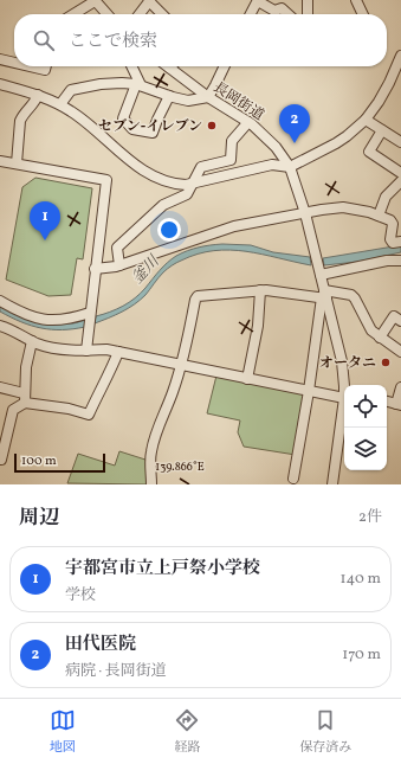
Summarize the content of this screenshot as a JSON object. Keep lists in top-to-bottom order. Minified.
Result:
{"streets":{"street":["長岡街道"]},"water":["釜川"],"places":["セブン-イレブン","オータニ"],"scale_bar":"100 m","page":{"search":"ここで検索","pins":["2","1"],"scale":"100 m","heading":["周辺","2件"],"list":[{"mark":"1","name":"宇都宮市立上戸祭小学校","note":"学校","value":"140 m"},{"mark":"2","name":"田代医院","note":"病院 · 長岡街道","value":"170 m"}],"nav":["地図","経路","保存済み"]},"coordinates":["139.866°E"]}
